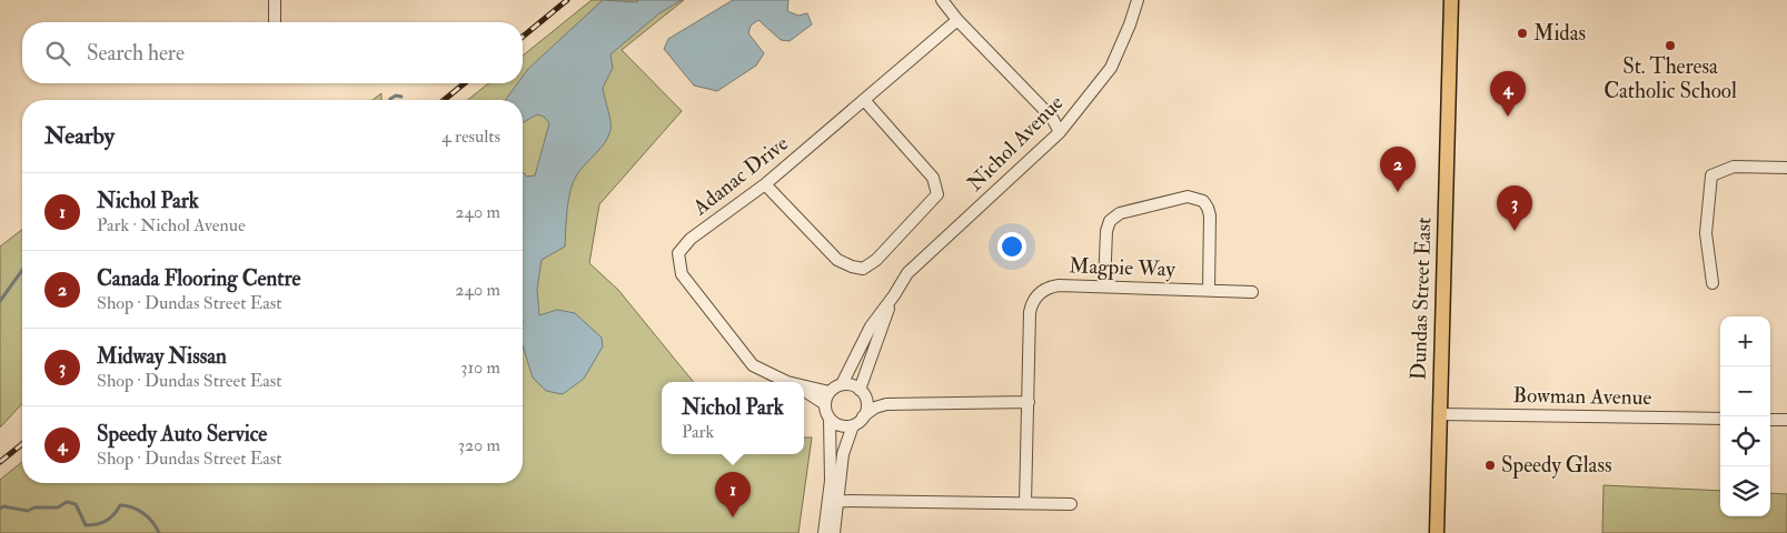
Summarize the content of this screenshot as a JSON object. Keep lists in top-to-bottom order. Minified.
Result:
{"streets":{"main road":["Dundas Street East"],"street":["Nichol Avenue","Adanac Drive","Magpie Way","Bowman Avenue"]},"crossings":[["Nichol Avenue","Adanac Drive"],["Dundas Street East","Bowman Avenue"]],"places":["Midas","St. Theresa Catholic School","Speedy Glass"],"page":{"search":"Search here","pins":["4","2","3","1"],"heading":["Nearby","4 results"],"list":[{"mark":"1","name":"Nichol Park","note":"Park · Nichol Avenue","value":"240 m"},{"mark":"2","name":"Canada Flooring Centre","note":"Shop · Dundas Street East","value":"240 m"},{"mark":"3","name":"Midway Nissan","note":"Shop · Dundas Street East","value":"310 m"},{"mark":"4","name":"Speedy Auto Service","note":"Shop · Dundas Street East","value":"320 m"}],"map_buttons":["+","−"],"popup":["Nichol Park","Park"]}}
